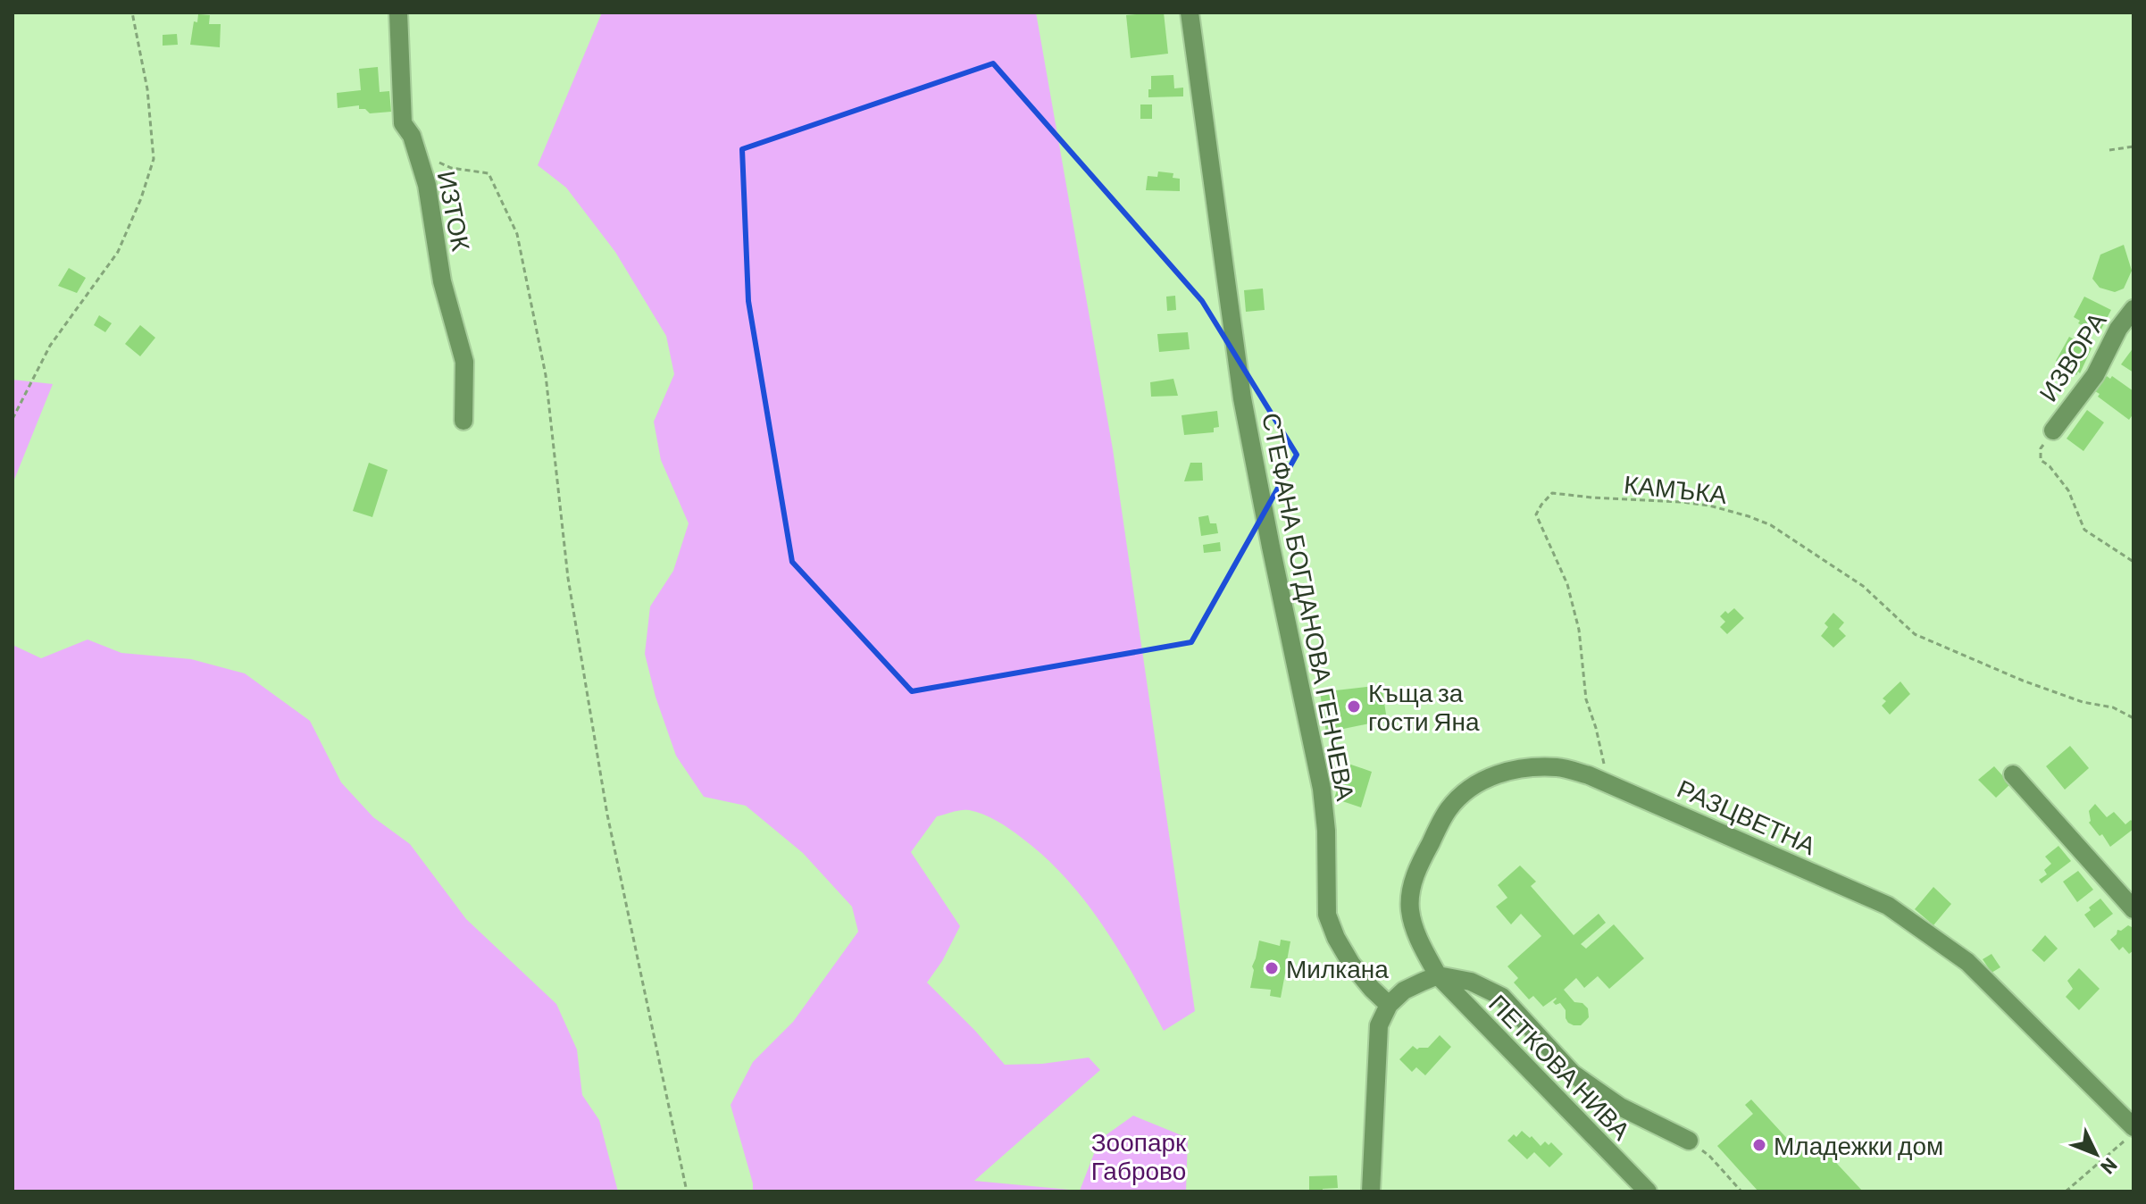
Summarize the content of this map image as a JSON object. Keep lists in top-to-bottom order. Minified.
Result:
{"streets":{"street":["ИЗТОК","ИЗВОРА","СТЕФАНА БОГДАНОВА ГЕНЧЕВА","РАЗЦВЕТНА","ПЕТКОВА НИВА"],"path":["КАМЪКА"]},"crossings":[["КАМЪКА","РАЗЦВЕТНА"],["РАЗЦВЕТНА","ПЕТКОВА НИВА"]],"parks":["Зоопарк Габрово"],"places":["Къща за гости Яна","Милкана","Младежки дом"],"north":"bottom right"}
